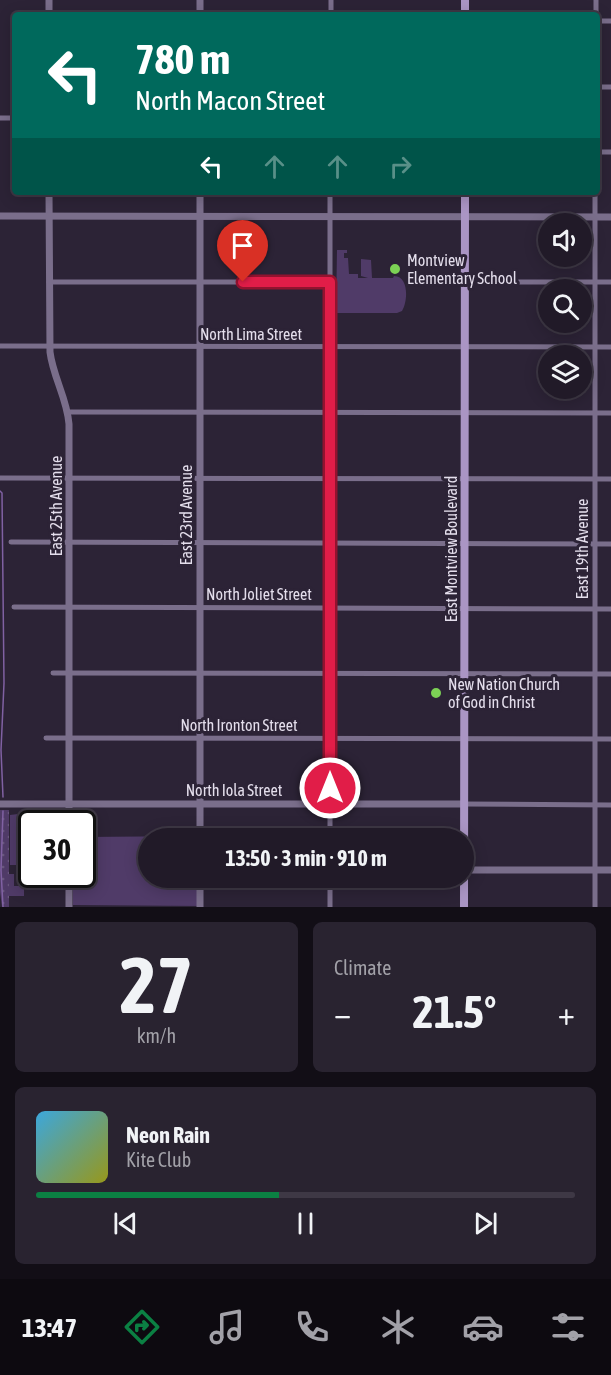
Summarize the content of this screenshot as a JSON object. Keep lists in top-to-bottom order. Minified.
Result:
{"streets":{"main road":["East Montview Boulevard"],"street":["North Lima Street","East 25th Avenue","East 23rd Avenue","East 19th Avenue","North Joliet Street","North Ironton Street","North Iola Street"]},"crossings":[["North Lima Street","East 25th Avenue"],["North Lima Street","East 23rd Avenue"],["North Lima Street","East Montview Boulevard"],["North Lima Street","East 19th Avenue"],["East 25th Avenue","North Joliet Street"],["East 25th Avenue","North Ironton Street"],["East 25th Avenue","North Iola Street"],["East 23rd Avenue","North Joliet Street"],["East 23rd Avenue","North Ironton Street"],["East 23rd Avenue","North Iola Street"],["East Montview Boulevard","North Joliet Street"],["East Montview Boulevard","North Ironton Street"],["East Montview Boulevard","North Iola Street"],["East 19th Avenue","North Joliet Street"],["East 19th Avenue","North Ironton Street"],["East 19th Avenue","North Iola Street"]],"places":["Montview Elementary School","New Nation Church of God in Christ"],"page":{"turn":["780 m","North Macon Street"],"limit":"30","trip":"13:50 · 3 min · 910 m","tile":[["27","km/h"],"Climate"],"heat":["−","21.5°","+"],"song":["Neon Rain","Kite Club"],"tabs":"13:47"}}
